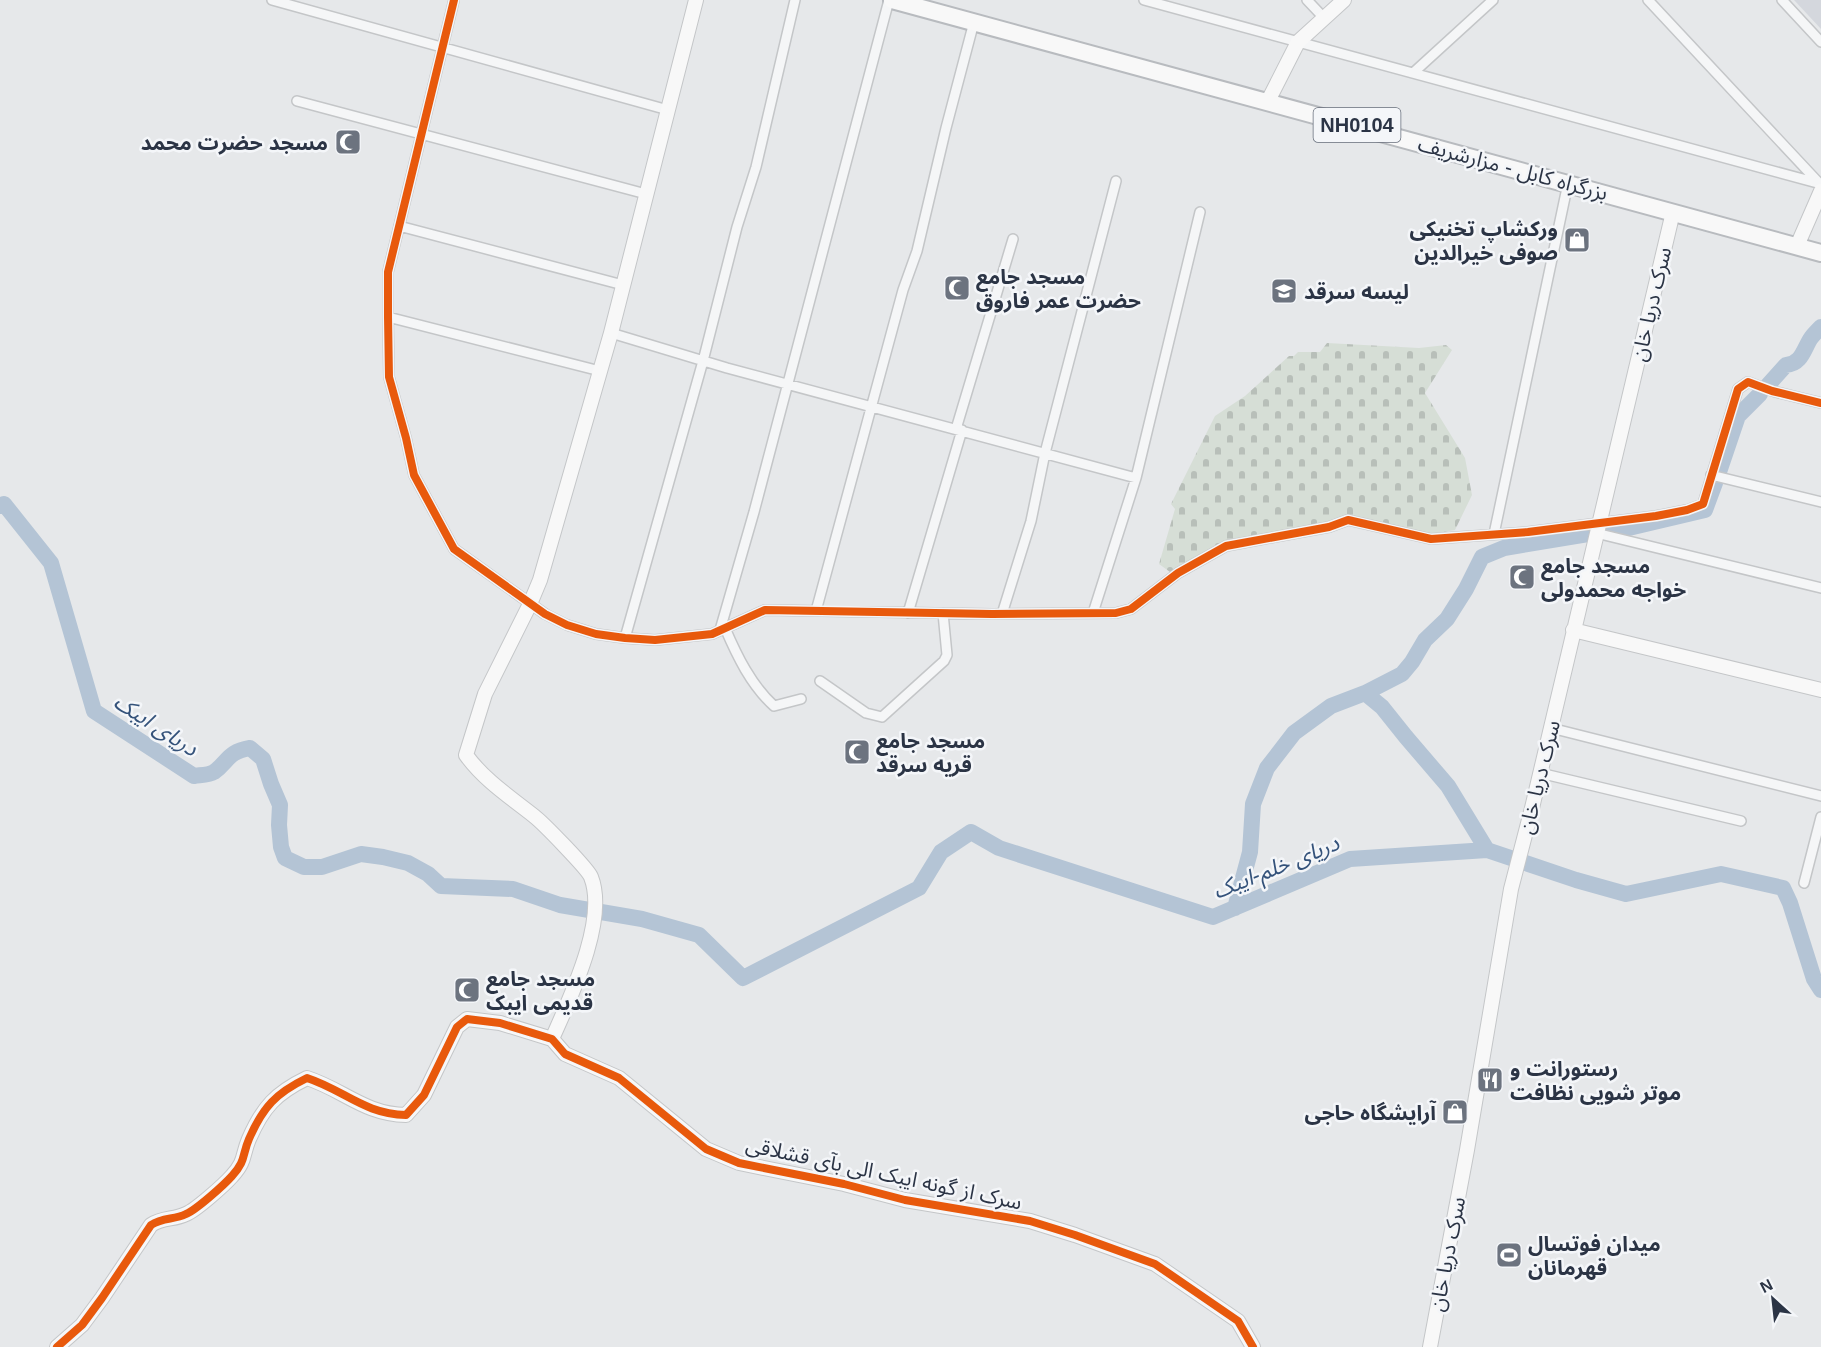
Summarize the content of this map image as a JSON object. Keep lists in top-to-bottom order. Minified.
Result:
{"streets":{"highway":["NH0104","بزرگراه کابل - مزارشریف"],"street":["سرک دریا خان","سرک از گونه ایبک الی بآی قشلاقی"]},"crossings":[["بزرگراه کابل - مزارشریف","سرک دریا خان"]],"water":["دریای ایبک","دریای خلم-ایبک"],"places":{"mosque":["مسجد حضرت محمد","مسجد جامع حضرت عمر فاروق","مسجد جامع خواجه محمدولی","مسجد جامع قریه سرقد","مسجد جامع قدیمی ایبک"],"shop":["ورکشاپ تخنیکی صوفی خیرالدین","آرایشگاه حاجی"],"school or university":["لیسه سرقد"],"restaurant":["رستورانت و موتر شویی نظافت"],"sports":["میدان فوتسال قهرمانان"]},"north":"top left"}
